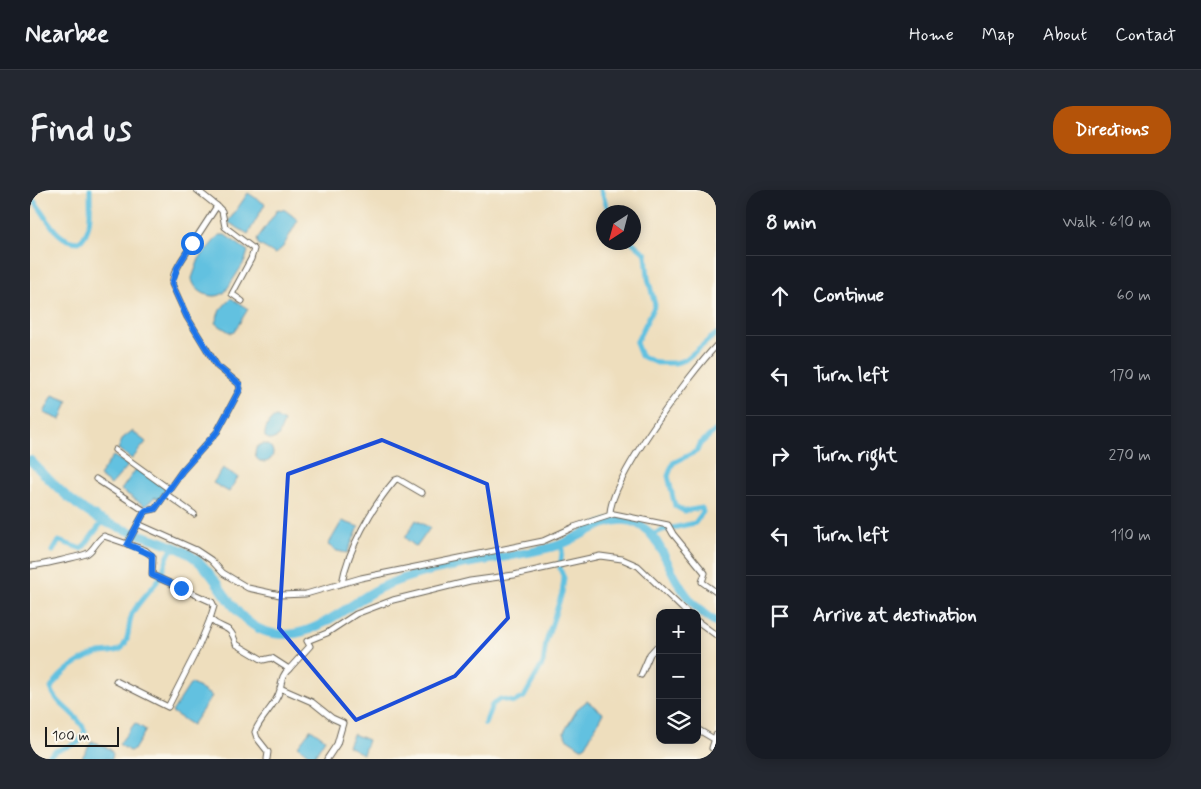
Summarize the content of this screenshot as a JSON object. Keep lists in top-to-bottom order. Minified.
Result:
{"scale_bar":"100 m","north":"bottom left","page":{"header":"Nearbee","nav":["Home","Map","About","Contact"],"buttons":"Directions","title":"Find us","heading":["8 min","Walk · 610 m"],"list":[["Continue","60 m"],["Turn left","170 m"],["Turn right","270 m"],["Turn left","110 m"],"Arrive at destination"],"map_buttons":["+","−"],"scale":"100 m"}}
